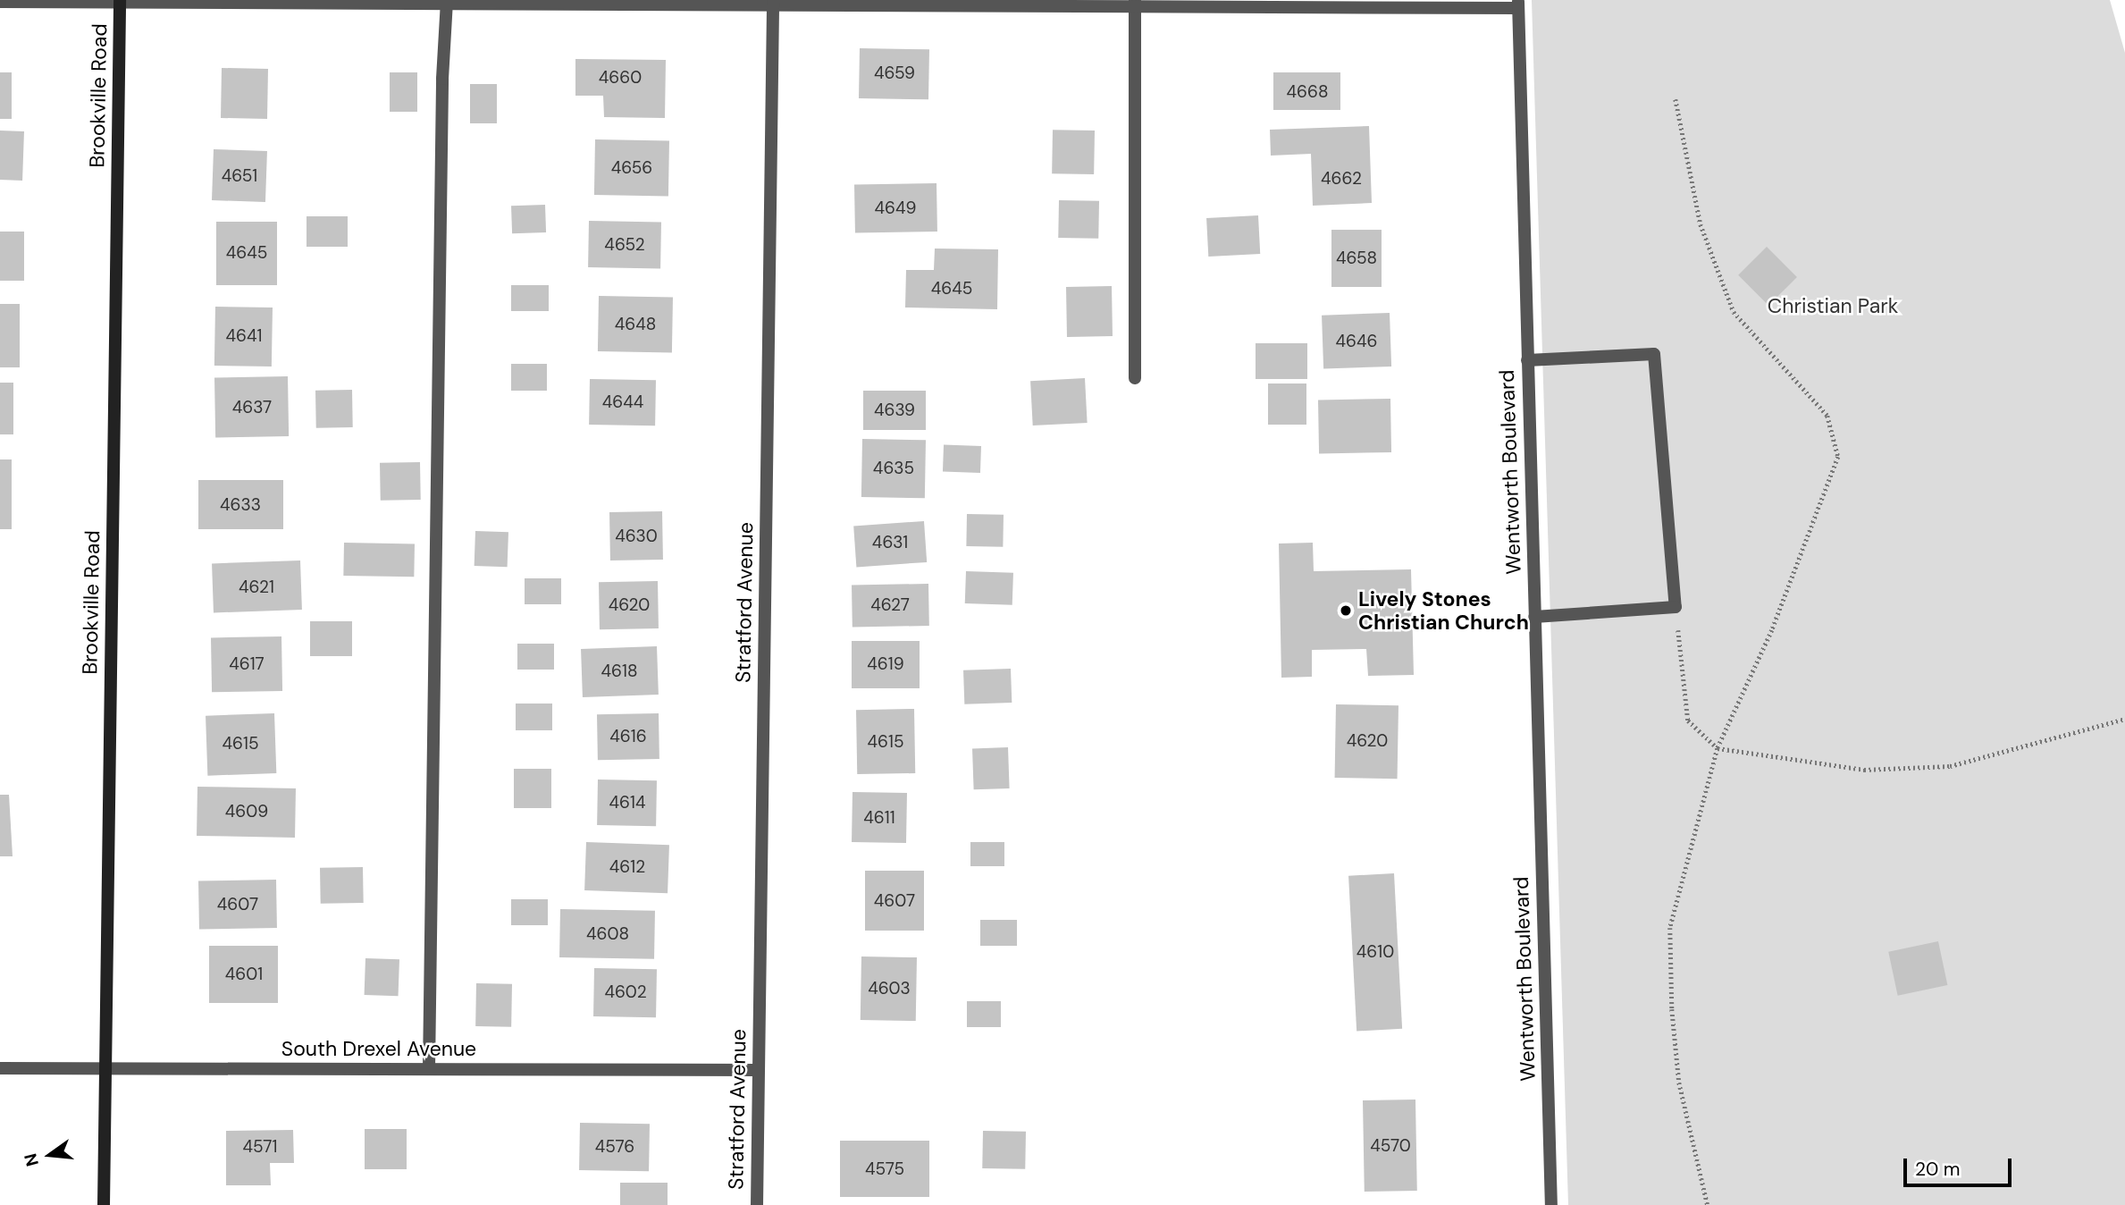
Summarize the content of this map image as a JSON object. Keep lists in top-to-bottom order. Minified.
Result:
{"streets":{"street":["Brookville Road","Wentworth Boulevard","Stratford Avenue","South Drexel Avenue"]},"crossings":[["Brookville Road","South Drexel Avenue"],["Stratford Avenue","South Drexel Avenue"]],"parks":["Christian Park"],"places":["Lively Stones Christian Church"],"house_numbers":["4659","4660","4668","4656","4651","4662","4649","4652","4645","4658","4645","4648","4641","4646","4644","4637","4639","4635","4633","4630","4631","4621","4620","4627","4617","4619","4618","4616","4620","4615","4615","4614","4609","4611","4612","4607","4607","4608","4610","4601","4603","4602","4570","4571","4576","4575"],"scale_bar":"20 m","north":"left"}
